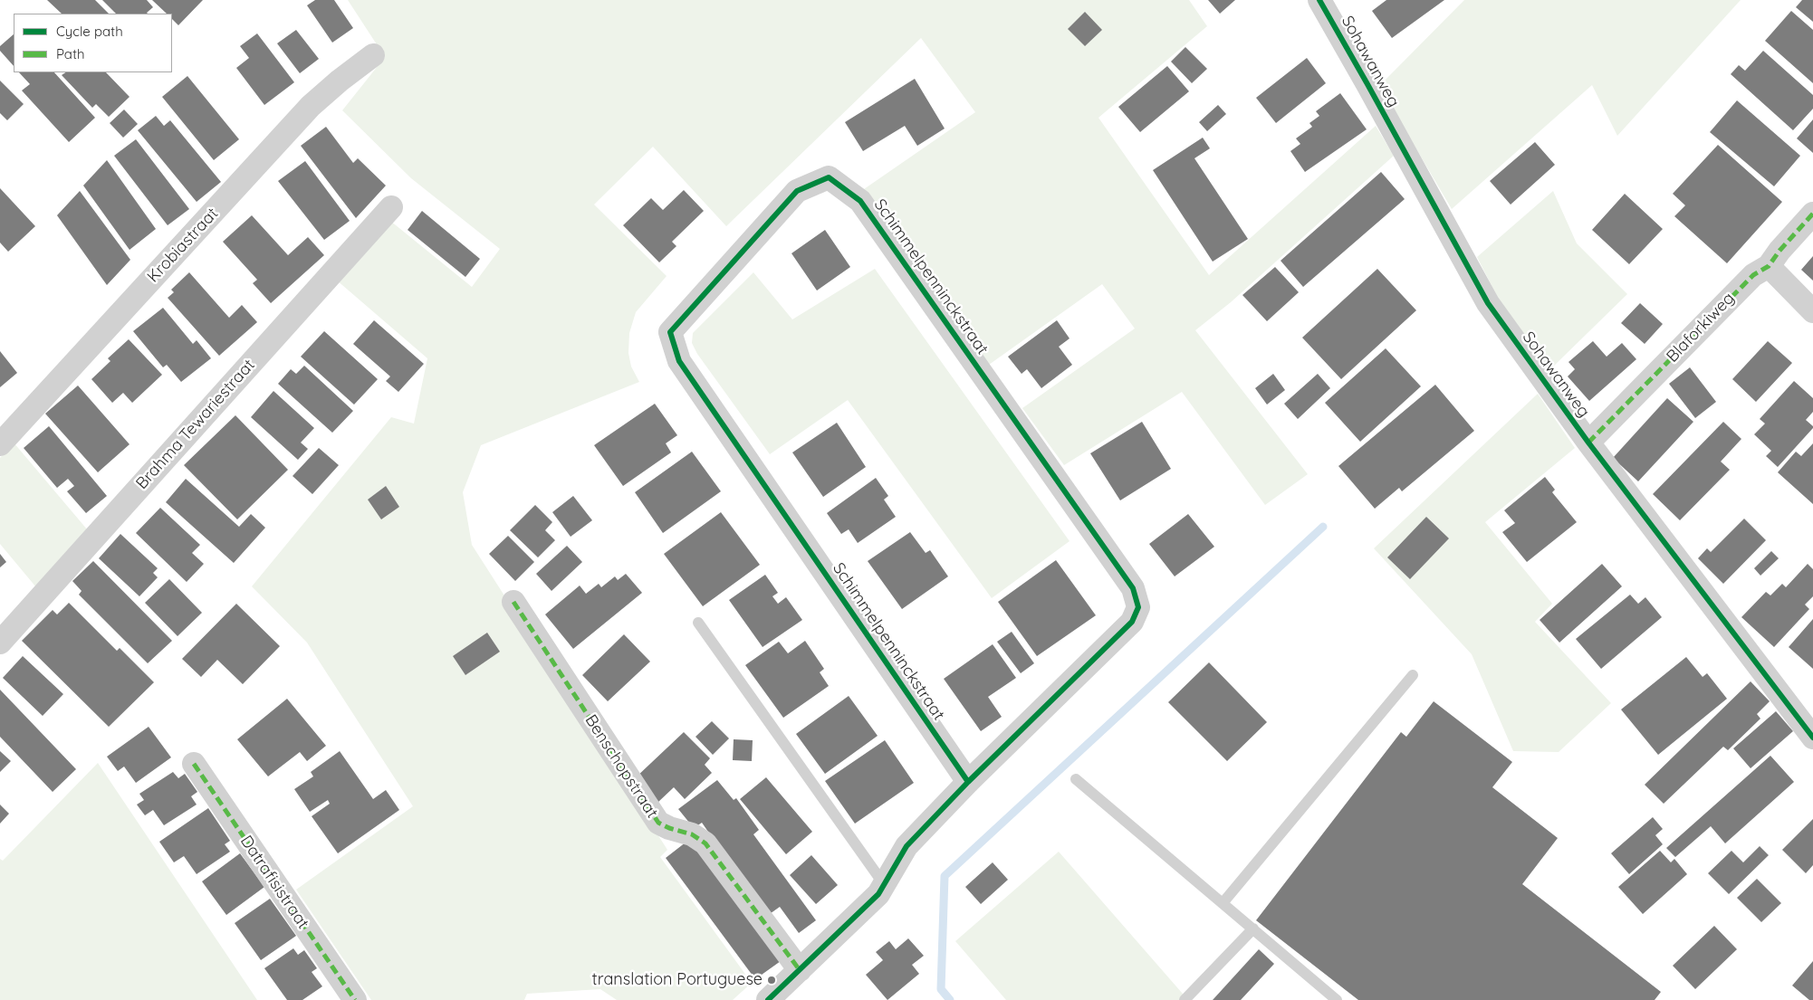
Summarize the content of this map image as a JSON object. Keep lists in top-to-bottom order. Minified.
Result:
{"streets":{"street":["Sohawanweg","Krobiastraat","Schimmelpenninckstraat","Blaforkiweg","Brahma Tewariestraat","Benschopstraat","Datrafisistraat"]},"crossings":[["Sohawanweg","Blaforkiweg"],["Schimmelpenninckstraat","Benschopstraat"]],"places":["translation Portuguese"],"legend":["Cycle path","Path"]}
